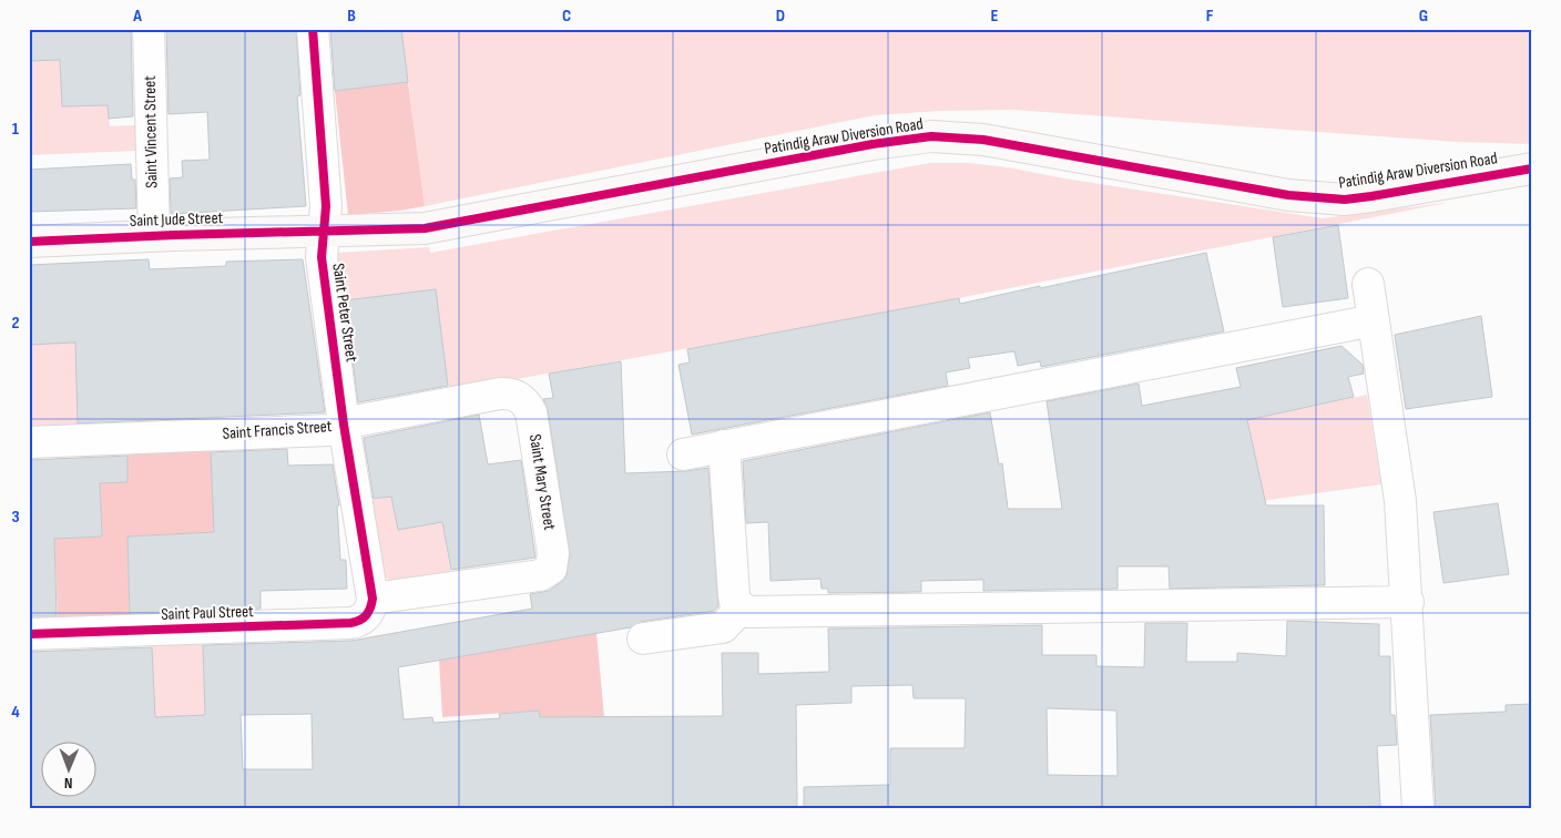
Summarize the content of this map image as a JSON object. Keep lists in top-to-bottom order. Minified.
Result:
{"streets":{"street":["Saint Vincent Street","Patindig Araw Diversion Road","Saint Jude Street","Saint Peter Street","Saint Francis Street","Saint Mary Street","Saint Paul Street"]},"crossings":[["Saint Vincent Street","Saint Jude Street"],["Patindig Araw Diversion Road","Saint Jude Street"],["Patindig Araw Diversion Road","Saint Peter Street"],["Saint Jude Street","Saint Peter Street"],["Saint Peter Street","Saint Francis Street"],["Saint Peter Street","Saint Mary Street"],["Saint Peter Street","Saint Paul Street"],["Saint Francis Street","Saint Mary Street"],["Saint Mary Street","Saint Paul Street"]],"north":"bottom","grid":{"columns":["A","B","C","D","E","F","G"],"rows":["1","2","3","4"]}}
